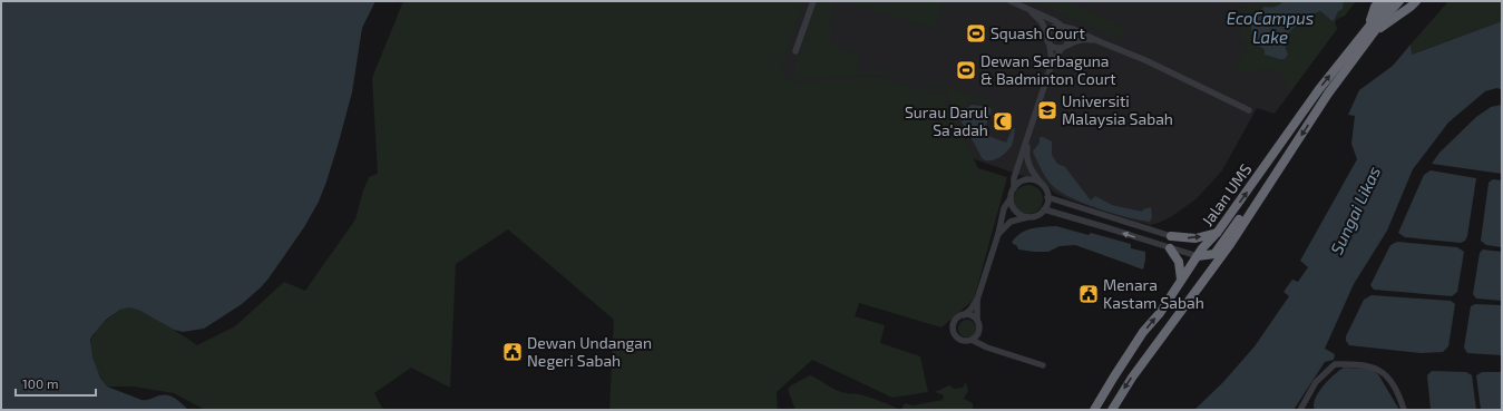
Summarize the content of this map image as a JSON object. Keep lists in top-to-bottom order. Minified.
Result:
{"streets":{"highway":["Jalan UMS"]},"water":["EcoCampus Lake","Sungai Likas"],"places":{"sports":["Squash Court","Dewan Serbaguna & Badminton Court"],"school or university":["Universiti Malaysia Sabah"],"mosque":["Surau Darul Sa'adah"],"public building":["Menara Kastam Sabah","Dewan Undangan Negeri Sabah"]},"scale_bar":"100 m"}
